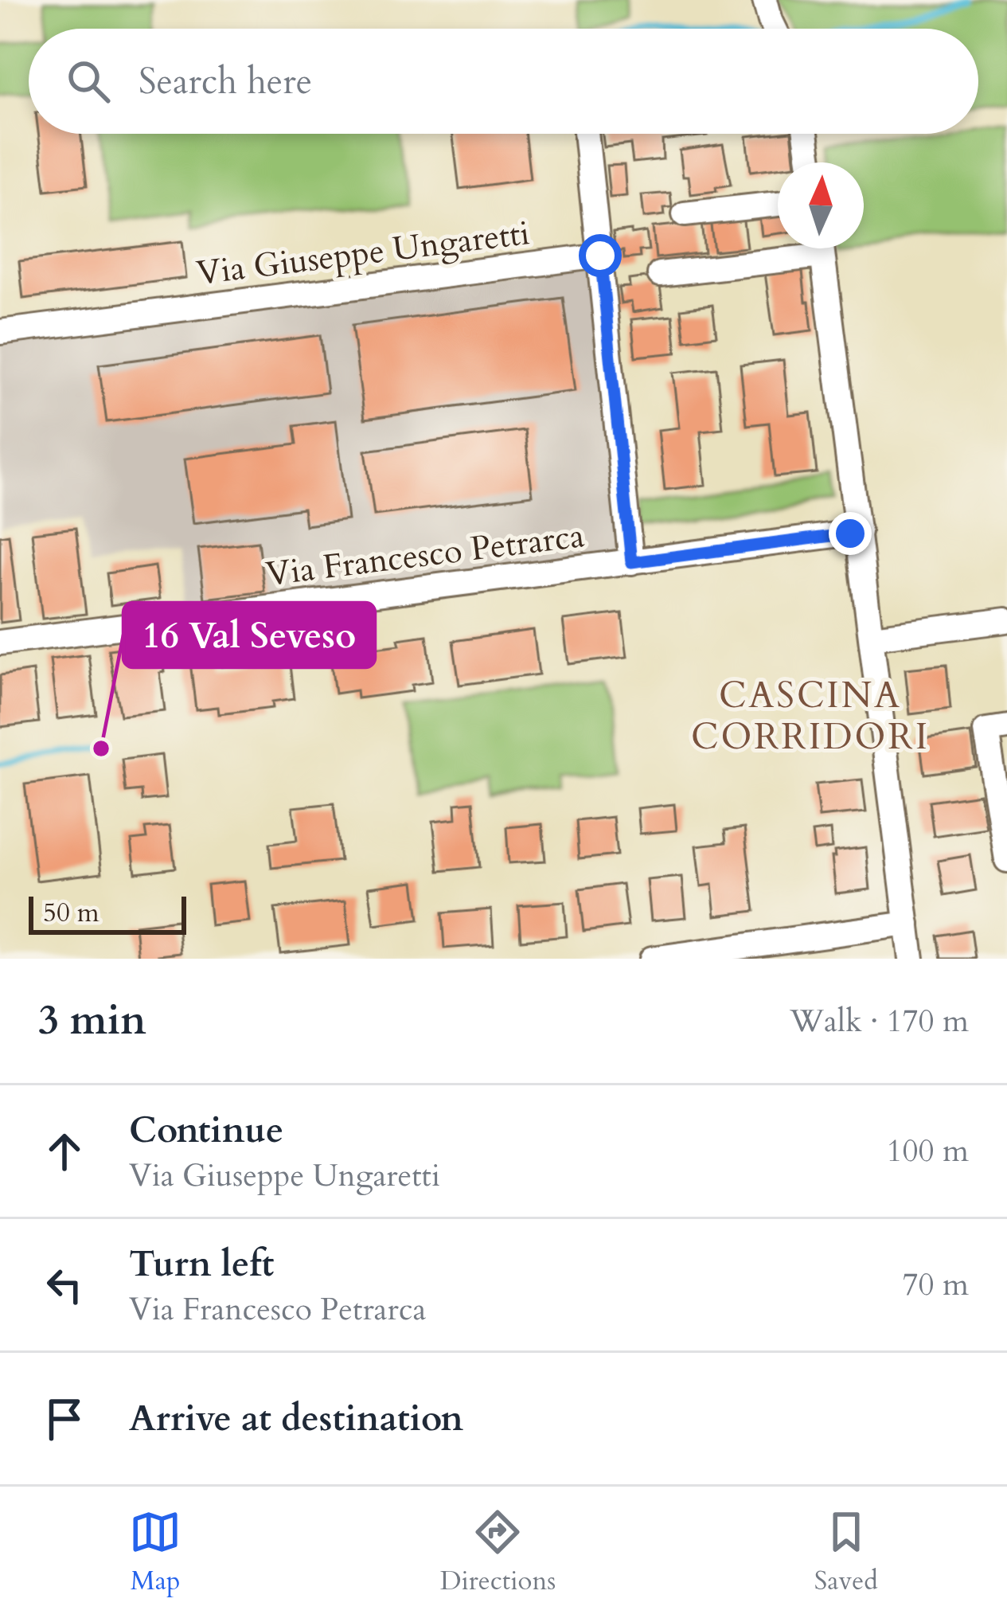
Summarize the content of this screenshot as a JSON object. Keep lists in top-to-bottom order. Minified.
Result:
{"streets":{"street":["Via Giuseppe Ungaretti","Via Francesco Petrarca"]},"districts":["CASCINA CORRIDORI"],"places":["16 Val Seveso"],"scale_bar":"50 m","north":"top","page":{"search":"Search here","scale":"50 m","heading":["3 min","Walk · 170 m"],"list":[["Continue","Via Giuseppe Ungaretti","100 m"],["Turn left","Via Francesco Petrarca","70 m"],"Arrive at destination"],"nav":["Map","Directions","Saved"]}}
